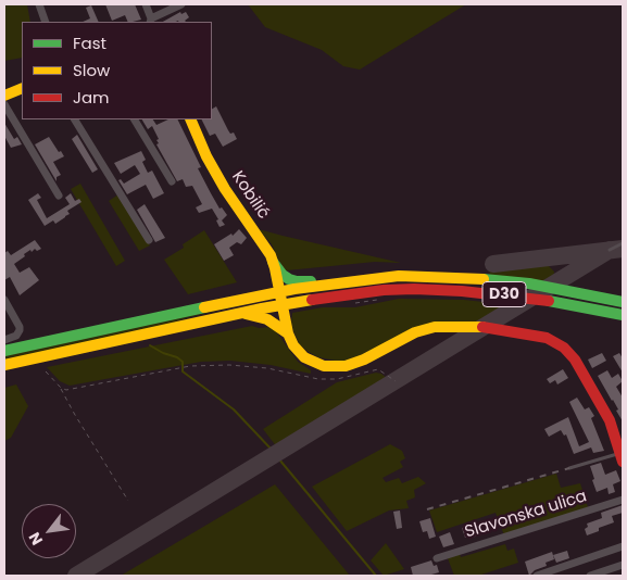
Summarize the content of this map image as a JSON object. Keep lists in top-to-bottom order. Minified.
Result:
{"streets":{"main road":["Kobilić","D30"],"street":["Slavonska ulica"]},"crossings":[["Kobilić","D30"]],"legend":["Fast","Slow","Jam"],"north":"bottom left"}
